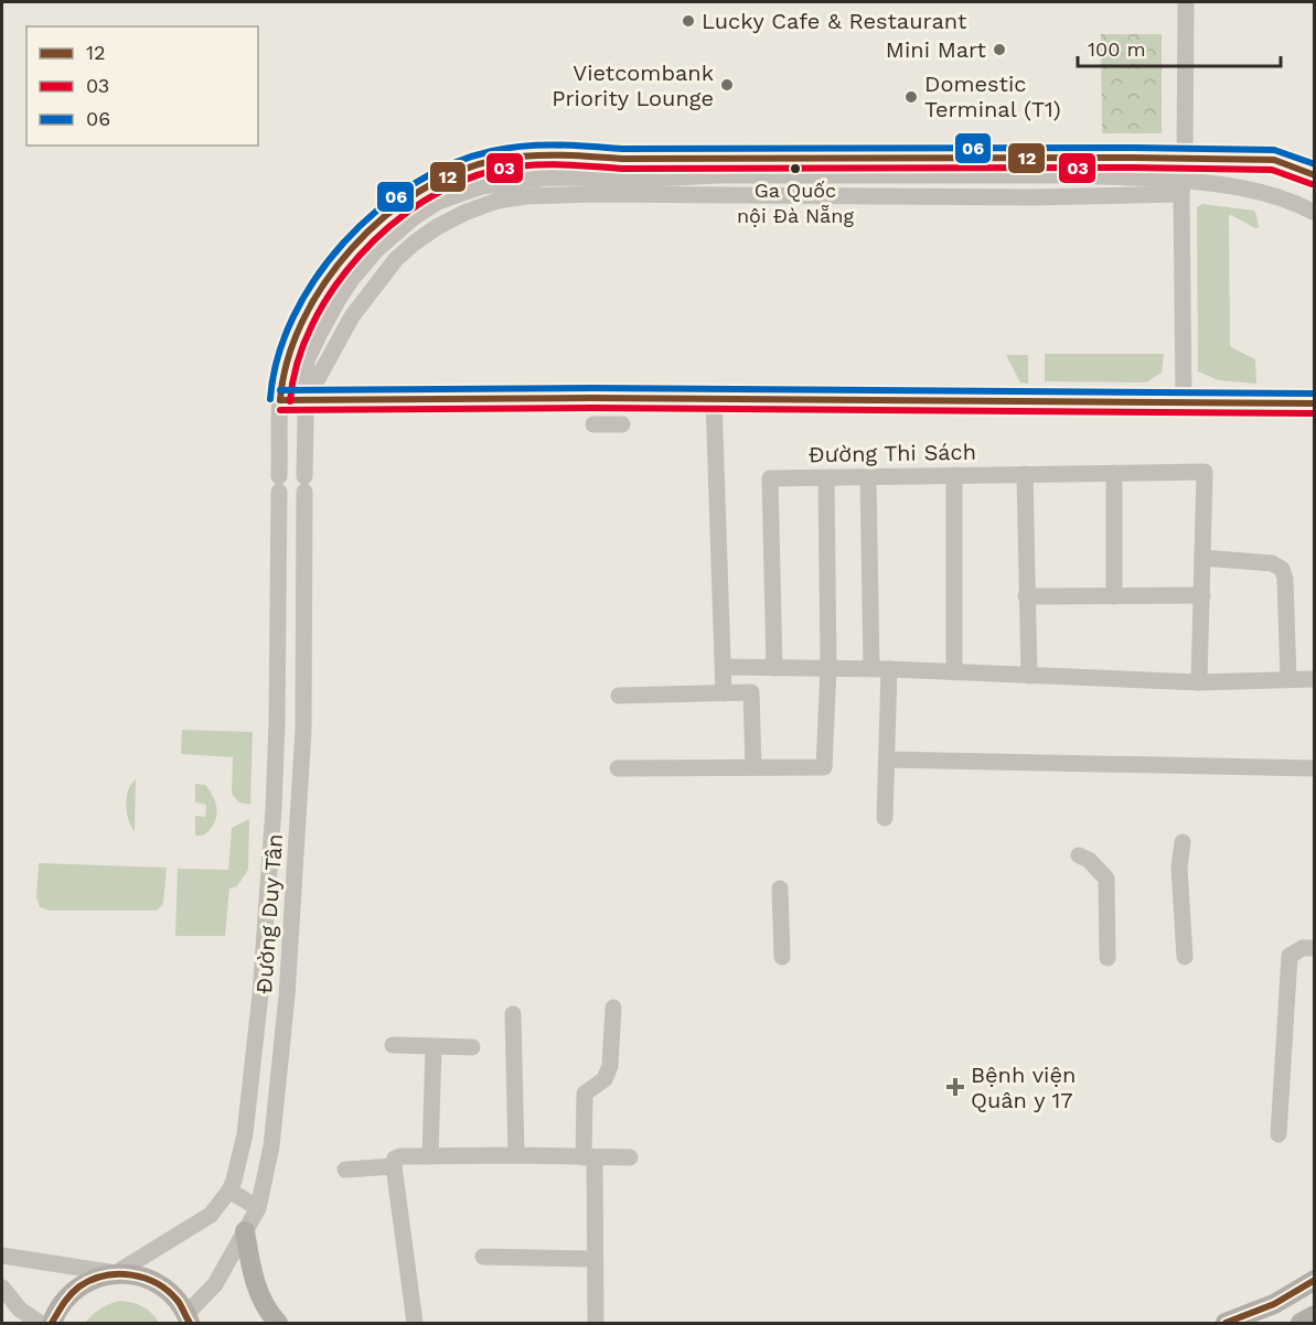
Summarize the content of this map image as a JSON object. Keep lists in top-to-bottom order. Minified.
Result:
{"streets":{"street":["Đường Thi Sách","Đường Duy Tân"]},"places":{"other":["Lucky Cafe & Restaurant","Mini Mart","Vietcombank Priority Lounge","Domestic Terminal (T1)","Ga Quốc nội Đà Nẵng"],"health":["Bệnh viện Quân y 17"]},"lines":["transit line 06","transit line 12","transit line 03"],"legend":["12","03","06"],"scale_bar":"100 m"}
